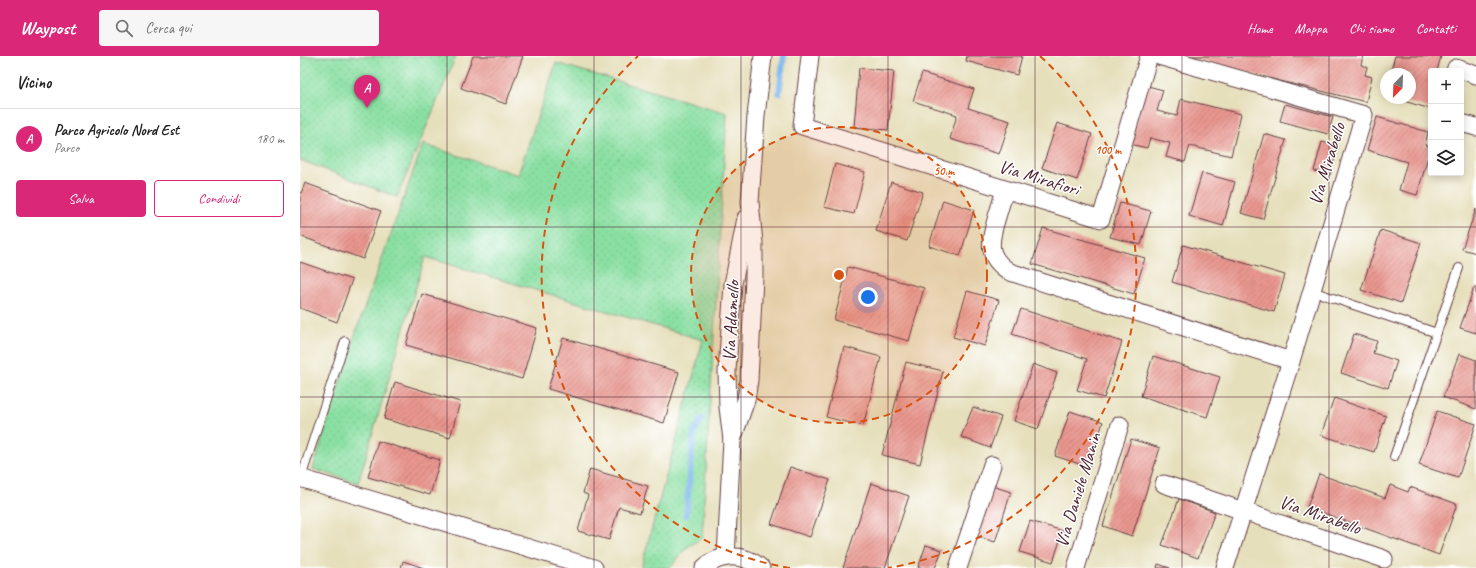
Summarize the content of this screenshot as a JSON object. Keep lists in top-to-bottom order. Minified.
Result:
{"streets":{"street":["Via Mirabello","Via Mirafiori","Via Adamello","Via Daniele Manin"]},"north":"bottom left","page":{"header":"Waypost","search":"Cerca qui","nav":["Home","Mappa","Chi siamo","Contatti"],"heading":"Vicino","map_buttons":["+","−"],"pins":"A","list":[{"mark":"A","name":"Parco Agricolo Nord Est","note":"Parco","value":"180 m"}],"buttons":["Salva","Condividi"]},"rings":["100 m","50 m"]}
